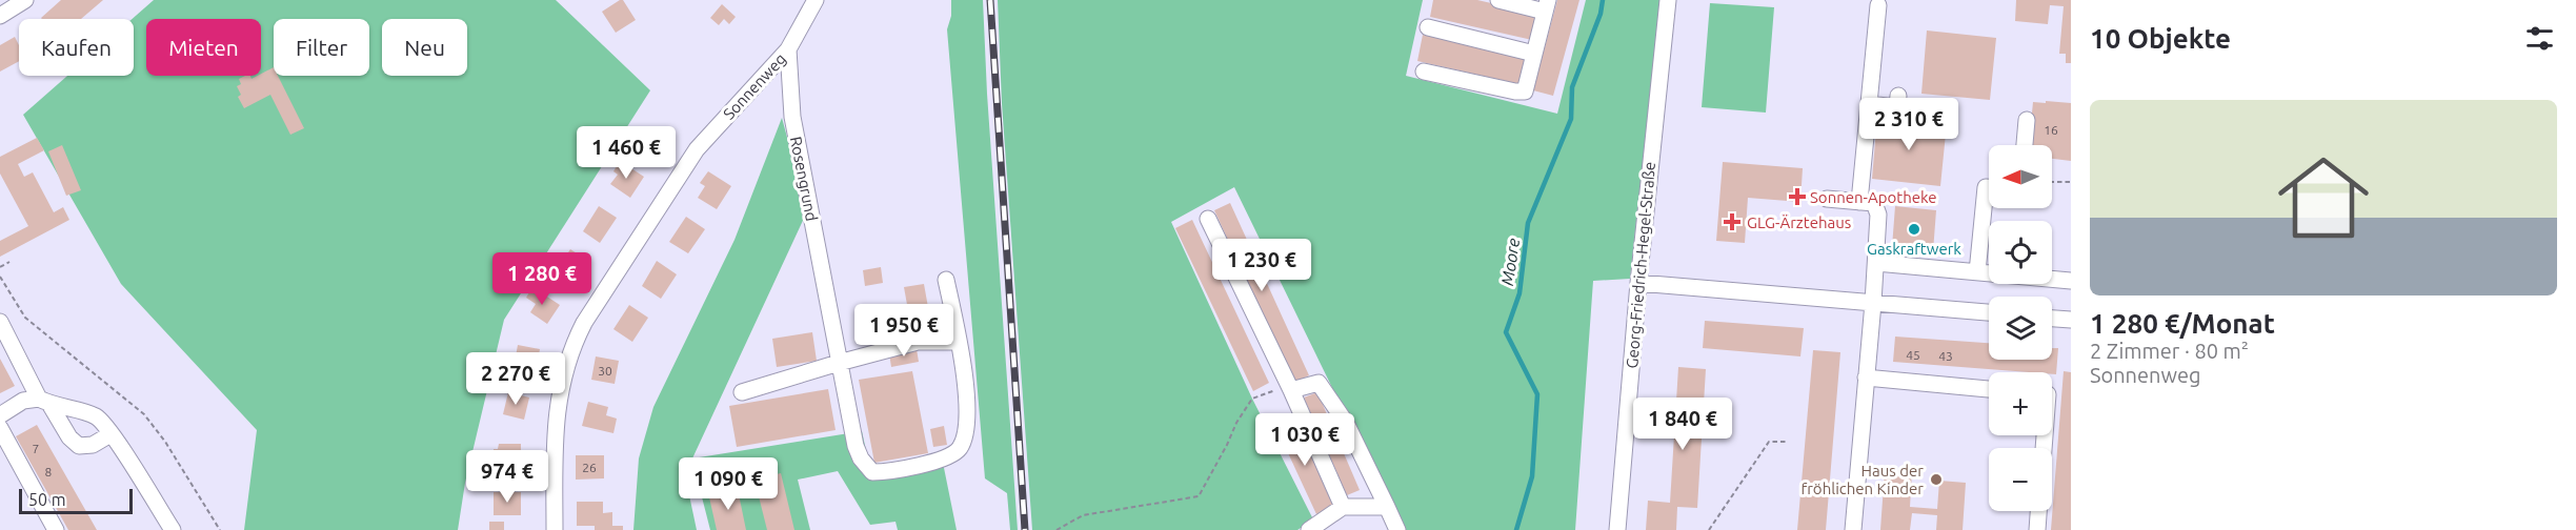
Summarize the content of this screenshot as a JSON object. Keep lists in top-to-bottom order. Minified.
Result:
{"streets":{"street":["Sonnenweg","Rosengrund","Georg-Friedrich-Hegel-Straße"]},"crossings":[["Sonnenweg","Rosengrund"]],"water":["Moore"],"places":{"health":["Sonnen-Apotheke","GLG-Ärztehaus"],"other":["Gaskraftwerk","Haus der fröhlichen Kinder"]},"house_numbers":["16","45","43","30","7","26","8"],"scale_bar":"50 m","north":"left","page":{"heading":"10 Objekte","chip":["Kaufen","Mieten","Filter","Neu"],"list":[{"name":"1 280 €/Monat","note":"2 Zimmer · 80 m² · Sonnenweg"}],"price":["2 310 €","1 460 €","1 230 €","1 280 €","1 950 €","2 270 €","1 840 €","1 030 €","974 €","1 090 €"],"map_buttons":["+","−"],"scale":"50 m"}}
